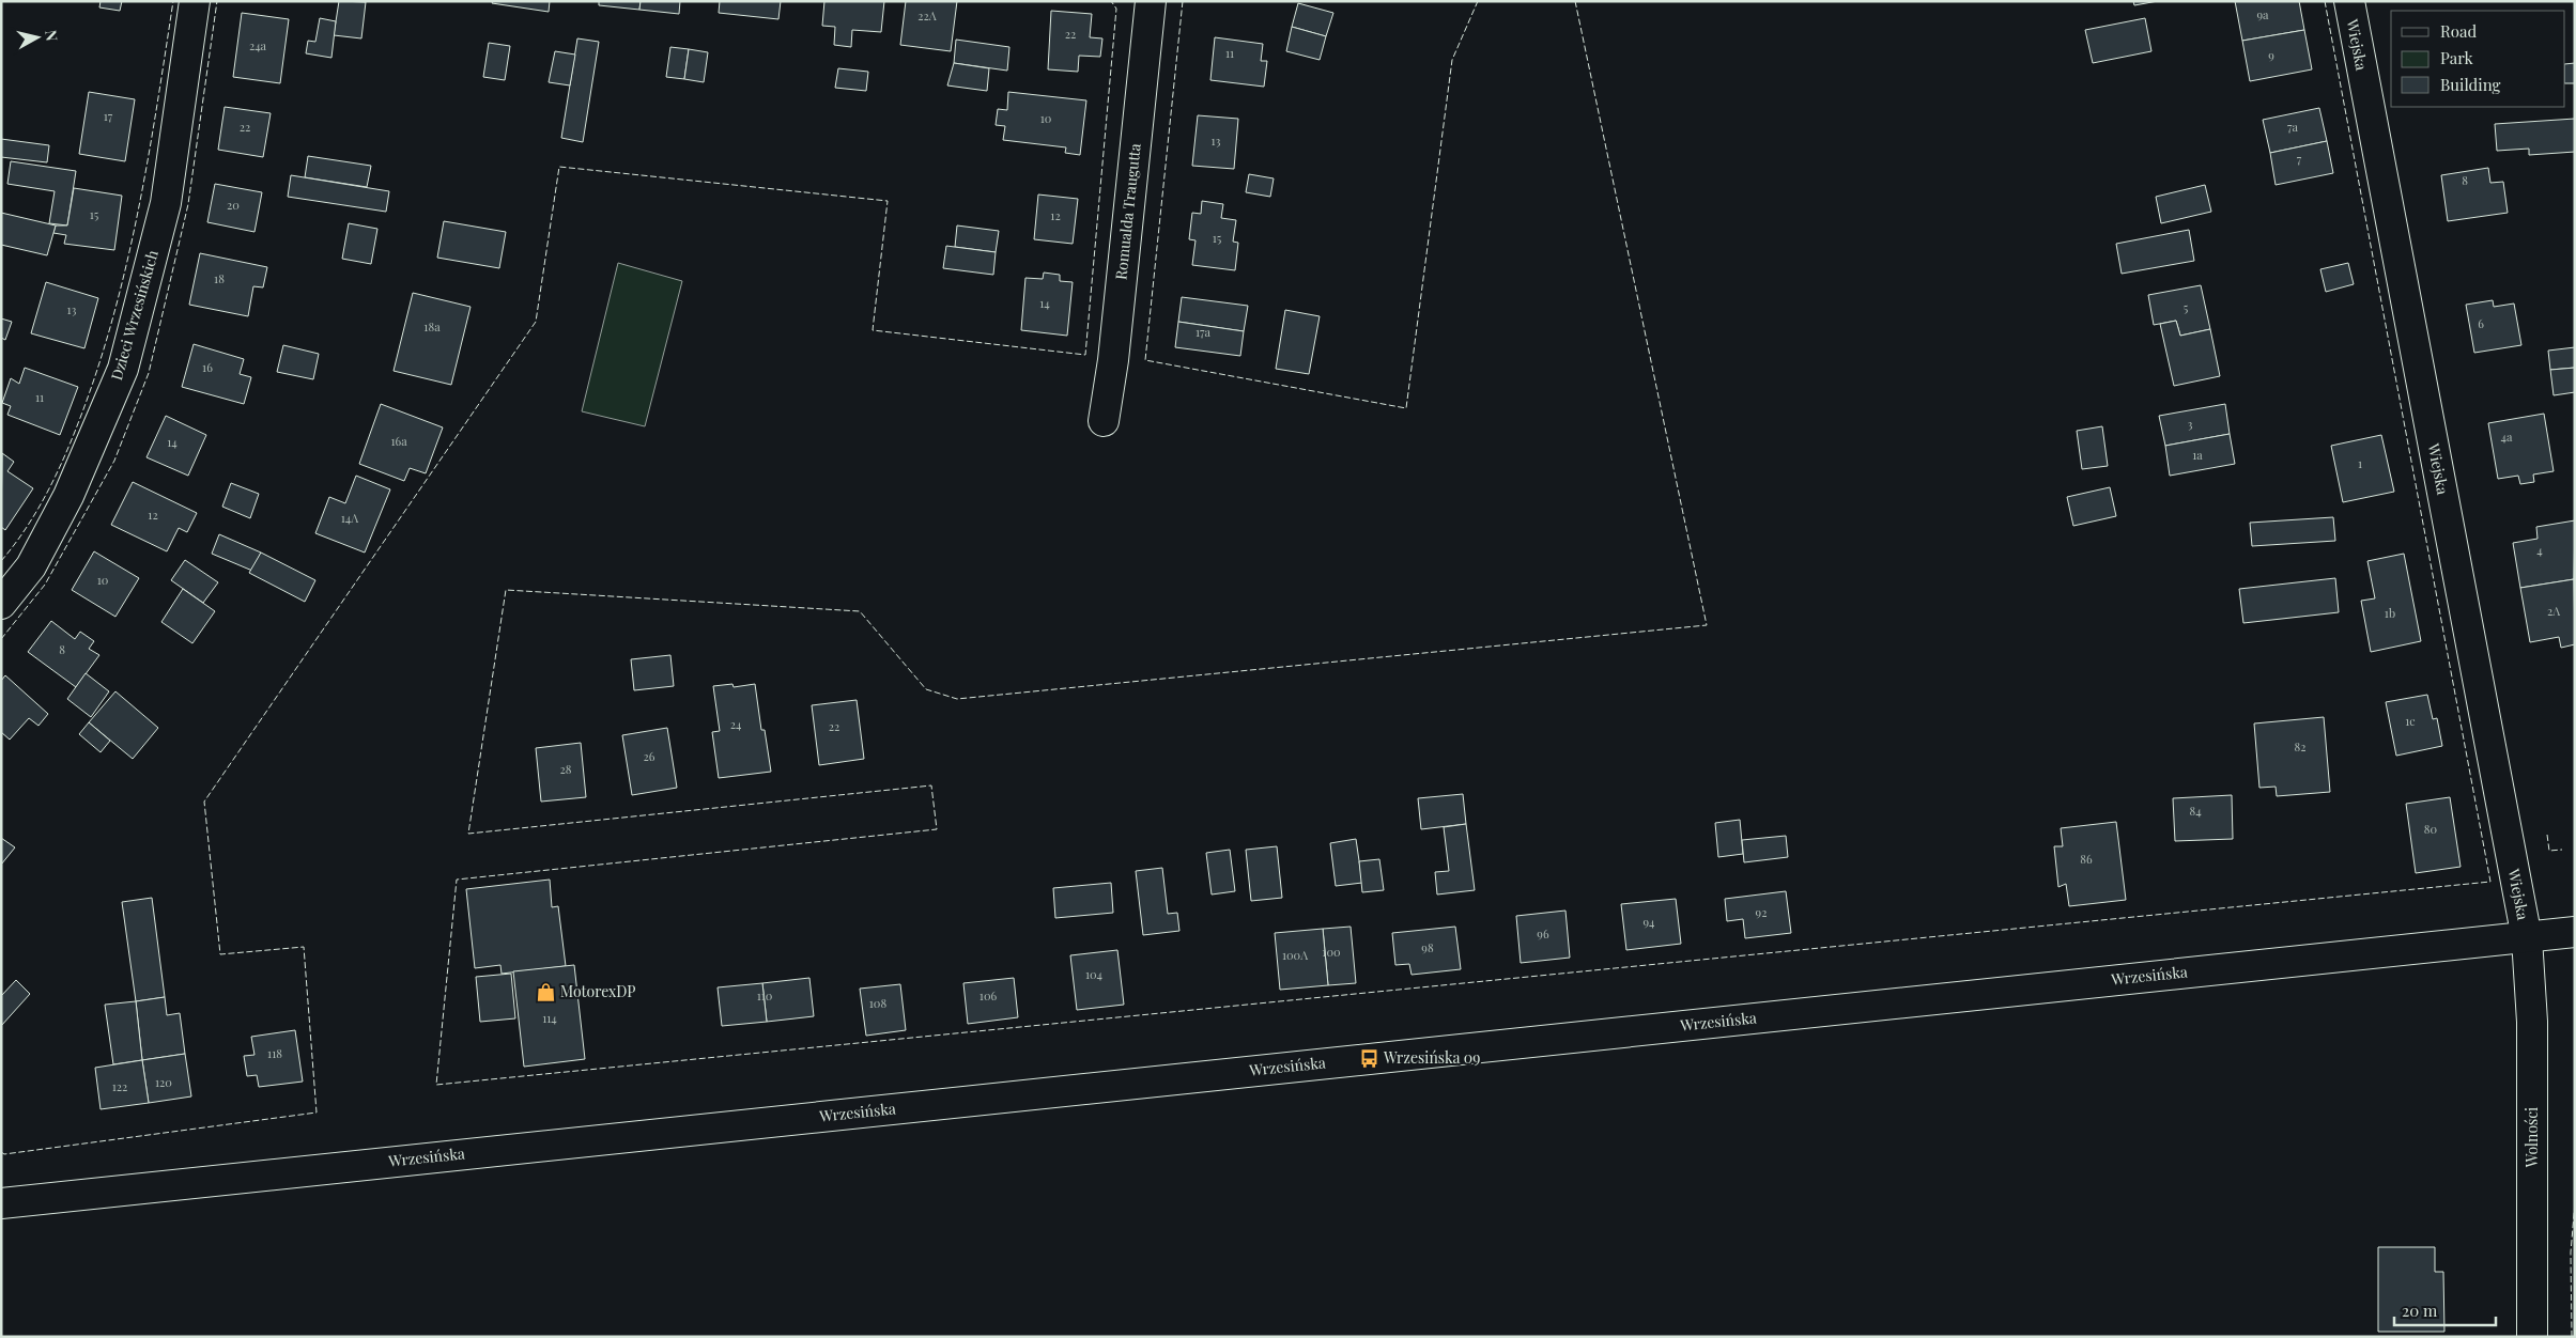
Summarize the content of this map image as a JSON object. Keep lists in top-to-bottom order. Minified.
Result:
{"streets":{"main road":["Wiejska","Romualda Traugutta","Dzieci Wrzesińskich","Wrzesińska","Wolności"]},"crossings":[["Wiejska","Wrzesińska"],["Wiejska","Wolności"],["Wrzesińska","Wolności"]],"places":{"shop":["MotorexDP"],"bus stop":["Wrzesińska 09"]},"house_numbers":["9a","22A","22","24a","11","9","17","10","22","7a","13","7","8","20","15","12","15","18","14","5","13","6","18a","17a","16","11","3","4a","16a","14","1a","1","12","14A","4","10","2A","1b","8","1c","24","22","82","26","28","84","80","86","92","94","96","98","100","100A","104","110","106","108","114","118","120","122"],"legend":["Road","Park","Building"],"scale_bar":"20 m","north":"right"}
